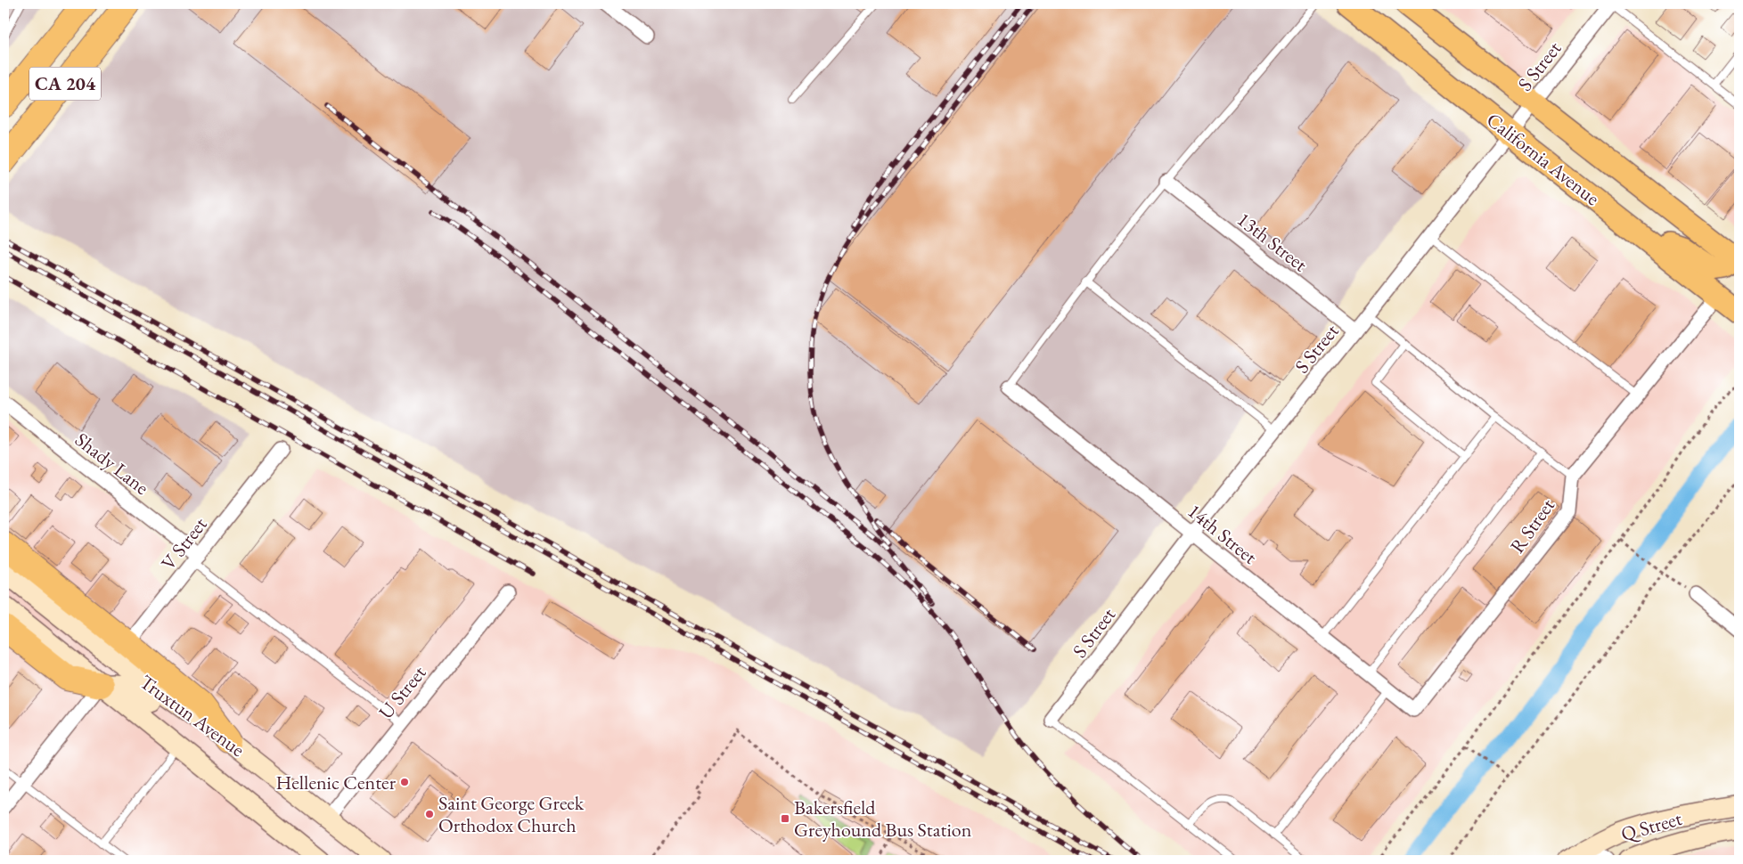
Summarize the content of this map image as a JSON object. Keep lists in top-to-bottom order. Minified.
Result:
{"streets":{"highway":["CA 204"],"main road":["California Avenue","Truxtun Avenue","Q Street"],"street":["S Street","13th Street","Shady Lane","R Street","14th Street","V Street","U Street"]},"crossings":[["S Street","California Avenue"],["S Street","13th Street"],["S Street","14th Street"],["Shady Lane","V Street"],["R Street","14th Street"],["U Street","Truxtun Avenue"]],"places":{"other":["Hellenic Center","Saint George Greek Orthodox Church"],"transit":["Bakersfield Greyhound Bus Station"]}}
